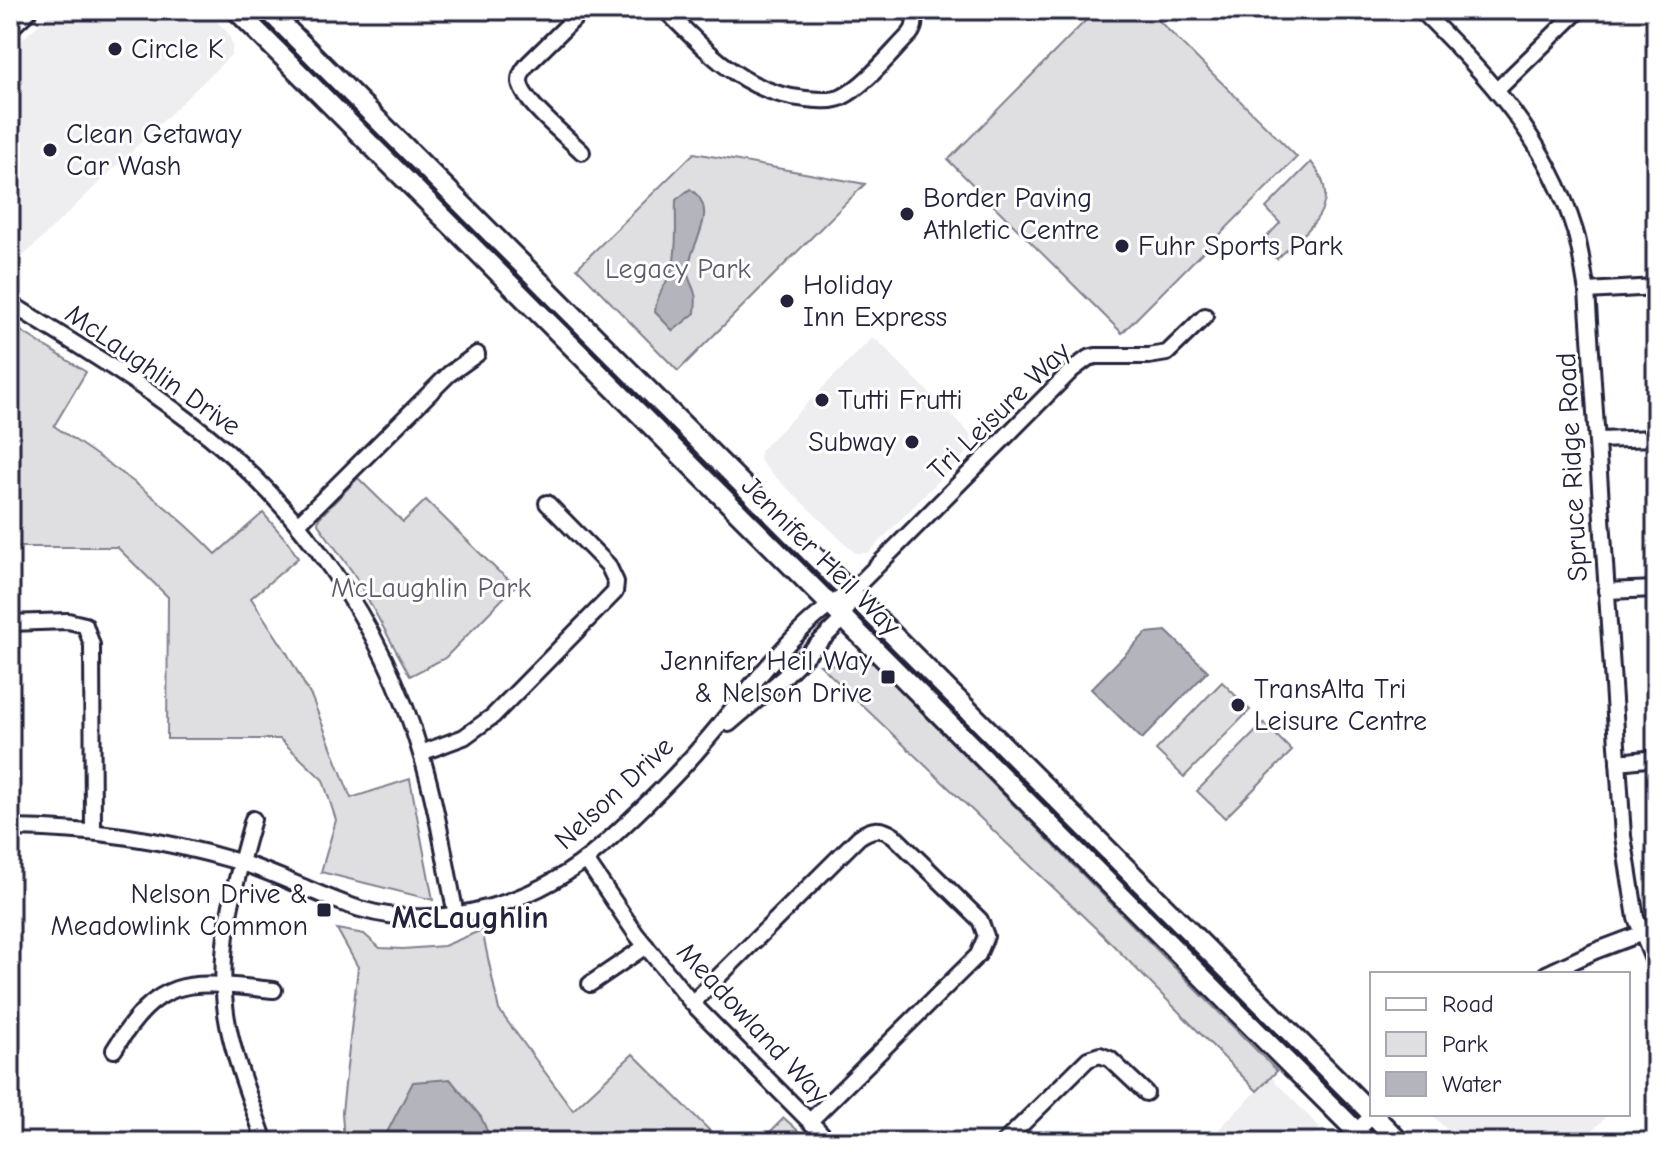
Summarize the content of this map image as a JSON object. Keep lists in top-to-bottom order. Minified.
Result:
{"streets":{"main road":["Jennifer Heil Way"],"street":["McLaughlin Drive","Tri Leisure Way","Spruce Ridge Road","Nelson Drive","Meadowland Way"]},"crossings":[["McLaughlin Drive","Nelson Drive"],["Tri Leisure Way","Jennifer Heil Way"],["Tri Leisure Way","Nelson Drive"],["Jennifer Heil Way","Nelson Drive"],["Nelson Drive","Meadowland Way"]],"districts":["McLaughlin"],"parks":["Legacy Park","McLaughlin Park"],"places":{"other":["Circle K","Clean Getaway Car Wash","Border Paving Athletic Centre","Fuhr Sports Park","Holiday Inn Express","Tutti Frutti","Subway","TransAlta Tri Leisure Centre"],"transit":["Jennifer Heil Way & Nelson Drive","Nelson Drive & Meadowlink Common"]},"legend":["Road","Park","Water"]}
